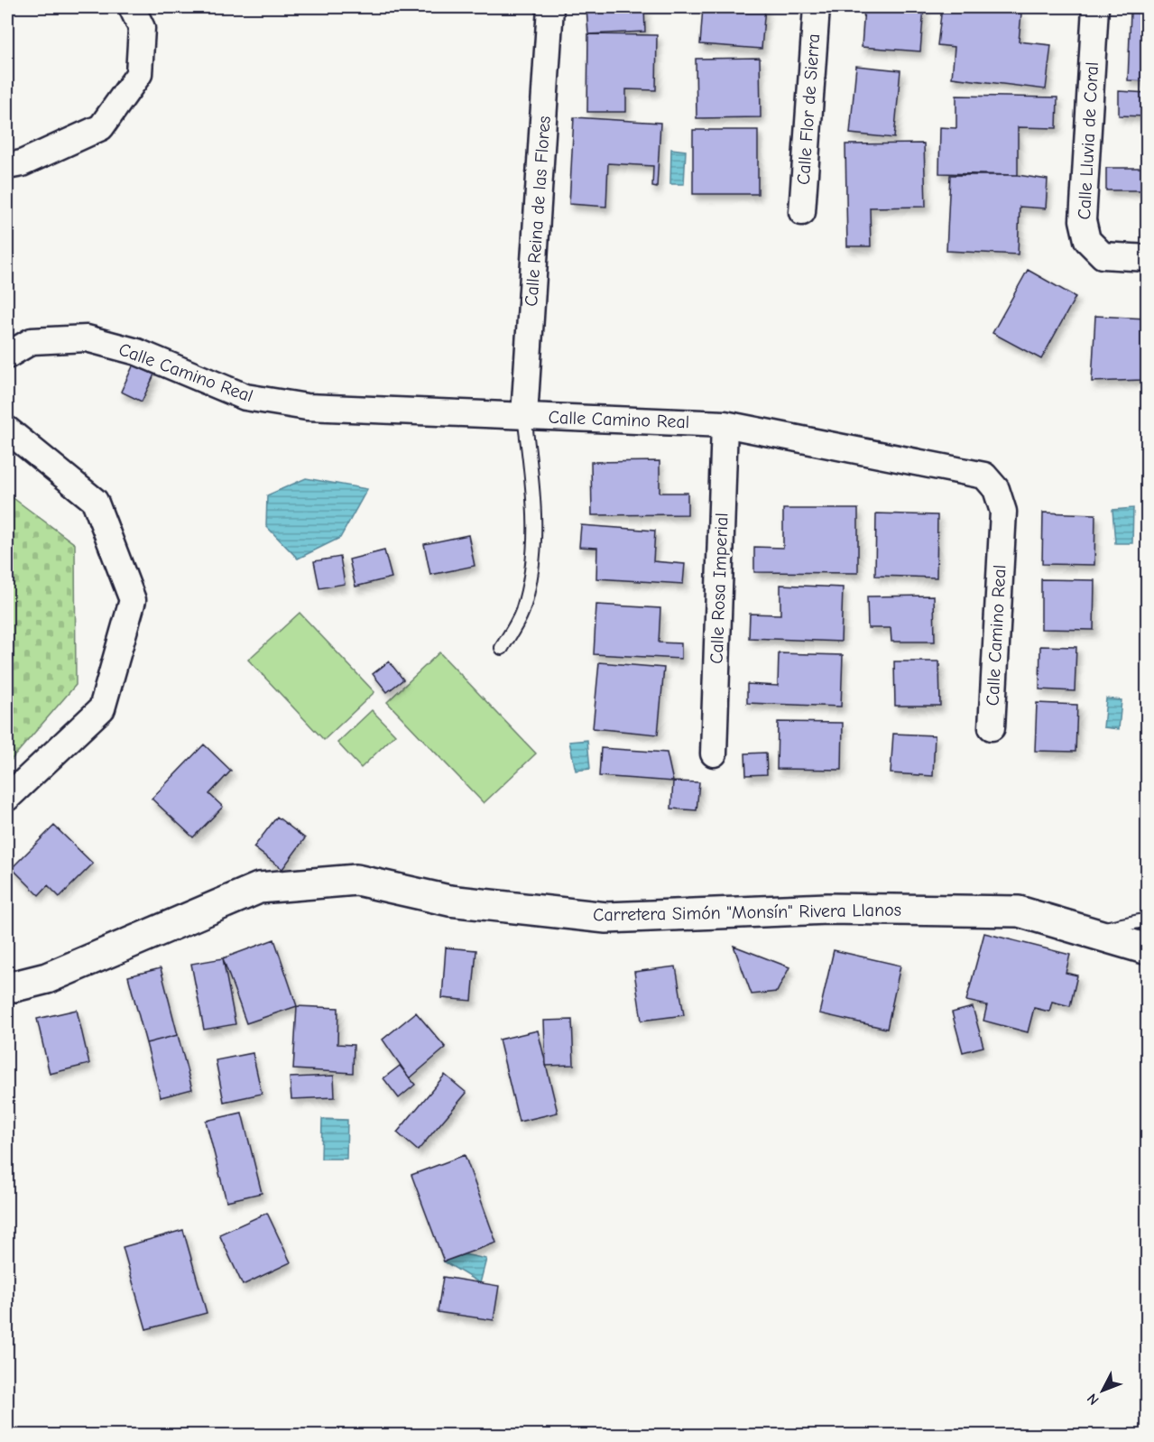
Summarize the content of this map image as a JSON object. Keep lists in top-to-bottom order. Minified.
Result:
{"streets":{"street":["Calle Flor de Sierra","Calle Lluvia de Coral","Calle Reina de las Flores","Calle Camino Real","Calle Rosa Imperial","Carretera Simón \"Monsín\" Rivera Llanos"]},"crossings":[["Calle Reina de las Flores","Calle Camino Real"],["Calle Camino Real","Calle Rosa Imperial"]],"north":"bottom left"}
